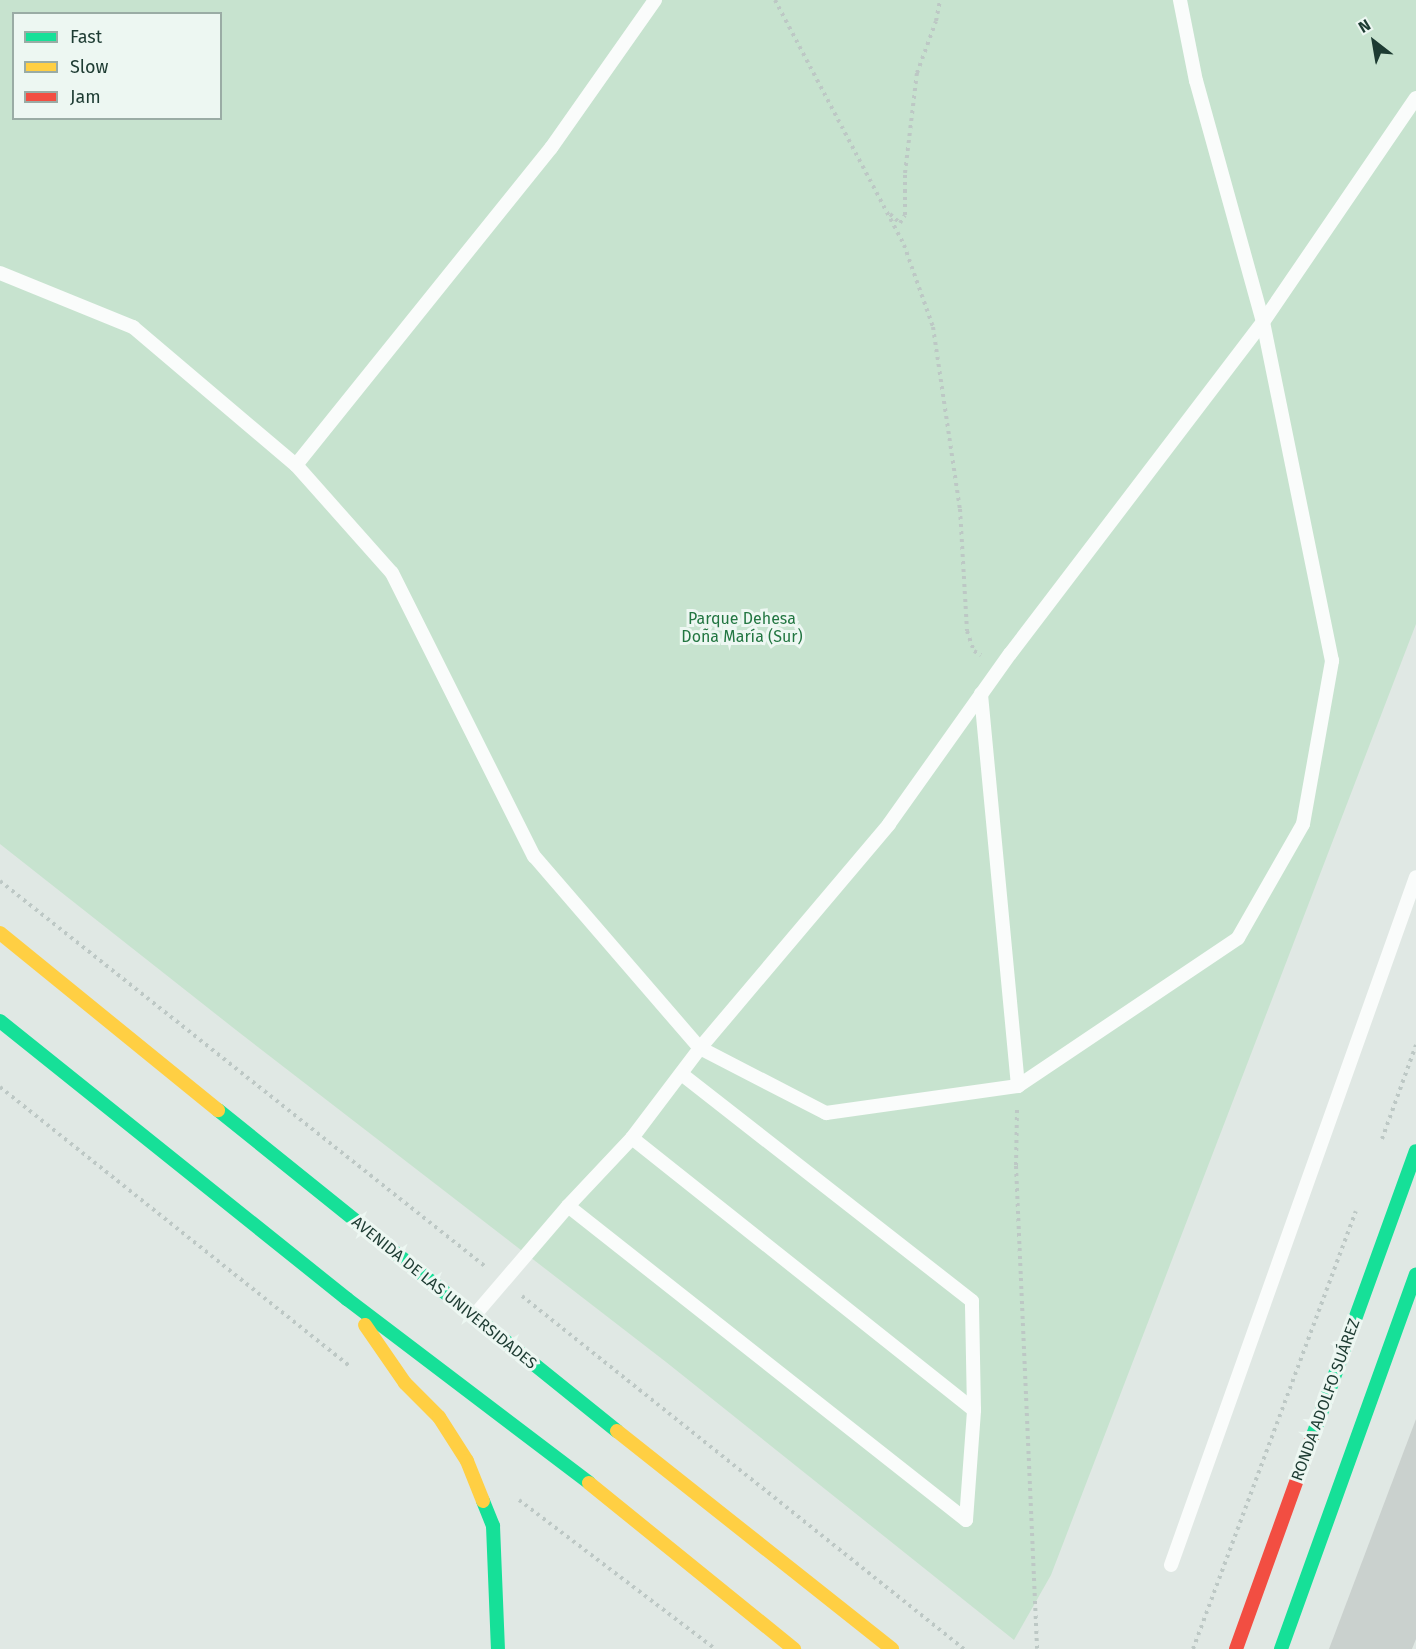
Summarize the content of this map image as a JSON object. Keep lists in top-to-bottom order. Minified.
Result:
{"streets":{"main road":["AVENIDA DE LAS UNIVERSIDADES","RONDA ADOLFO SUÁREZ"]},"parks":["Parque Dehesa Doña María (Sur)"],"legend":["Fast","Slow","Jam"],"north":"top left"}
